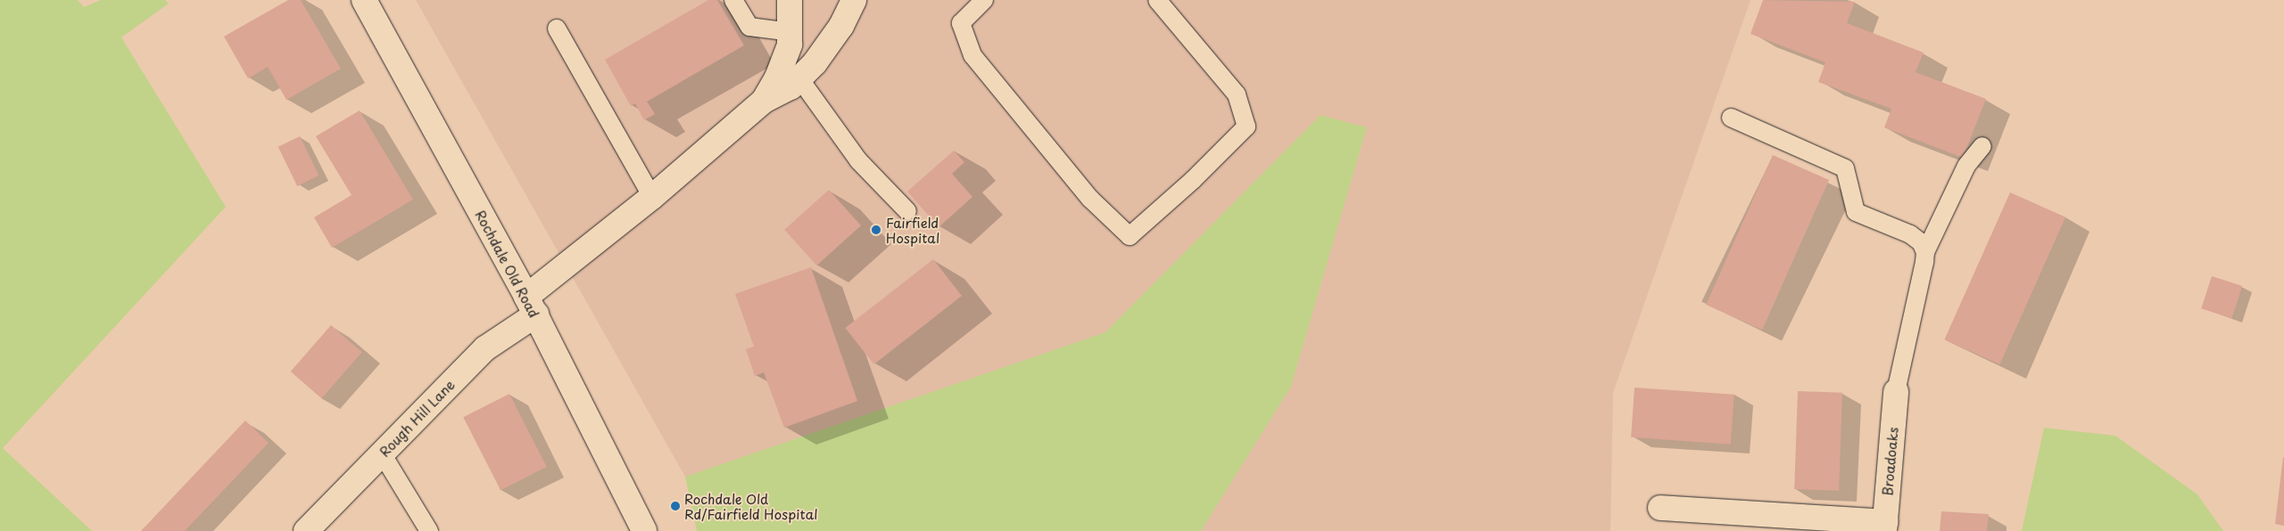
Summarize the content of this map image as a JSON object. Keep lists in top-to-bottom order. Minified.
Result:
{"streets":{"street":["Rochdale Old Road","Rough Hill Lane","Broadoaks"]},"crossings":[["Rochdale Old Road","Rough Hill Lane"]],"places":["Fairfield Hospital","Rochdale Old Rd/Fairfield Hospital"]}
